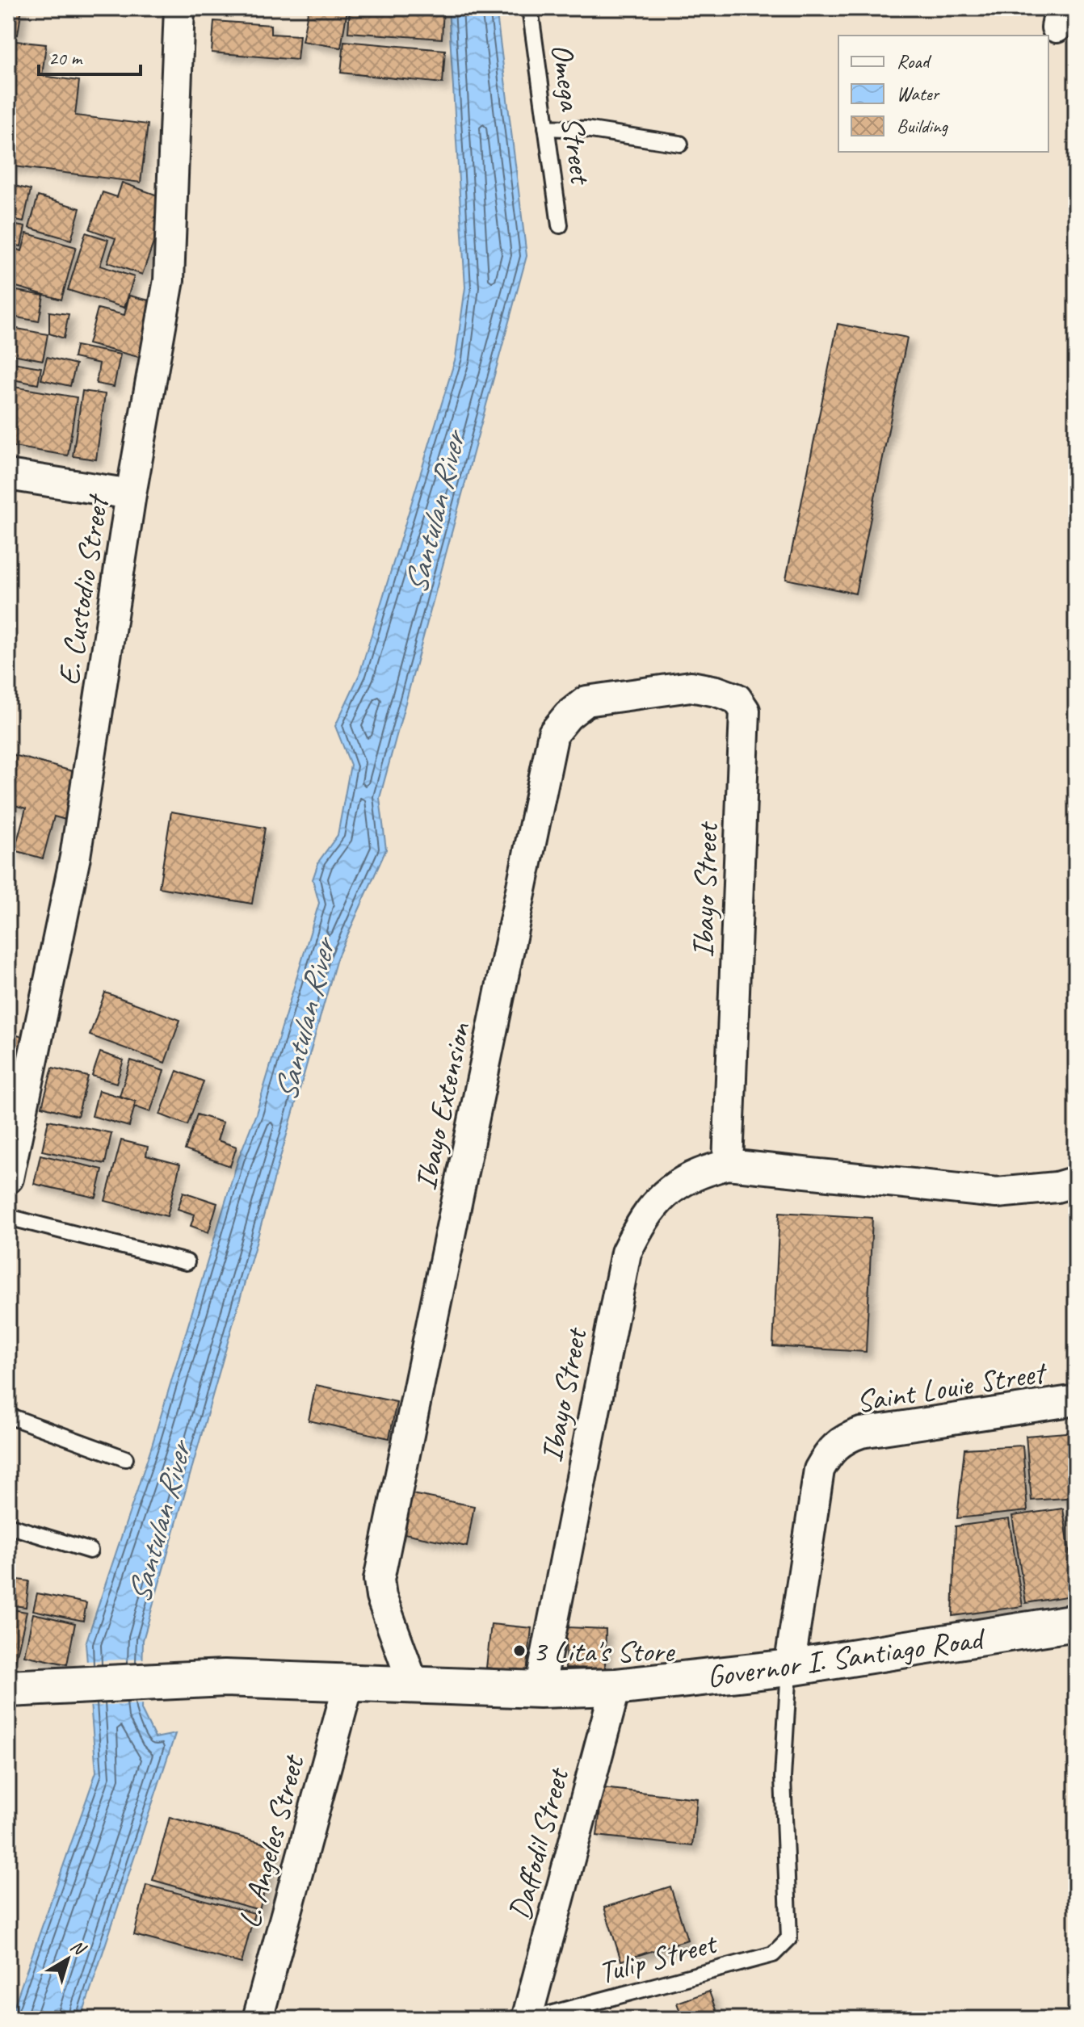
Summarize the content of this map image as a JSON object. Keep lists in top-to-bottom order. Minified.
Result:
{"streets":{"main road":["Governor I. Santiago Road"],"street":["E. Custodio Street","Ibayo Street","Ibayo Extension","Saint Louie Street","L. Angeles Street","Daffodil Street"],"lane":["Omega Street","Tulip Street"]},"crossings":[["Ibayo Street","Ibayo Extension"],["Ibayo Street","Governor I. Santiago Road"],["Ibayo Extension","Governor I. Santiago Road"],["Saint Louie Street","Governor I. Santiago Road"],["Saint Louie Street","Tulip Street"],["Governor I. Santiago Road","L. Angeles Street"],["Governor I. Santiago Road","Daffodil Street"],["Governor I. Santiago Road","Tulip Street"]],"water":["Santulan River"],"places":["3 Lita's Store"],"legend":["Road","Water","Building"],"scale_bar":"20 m","north":"top right"}
